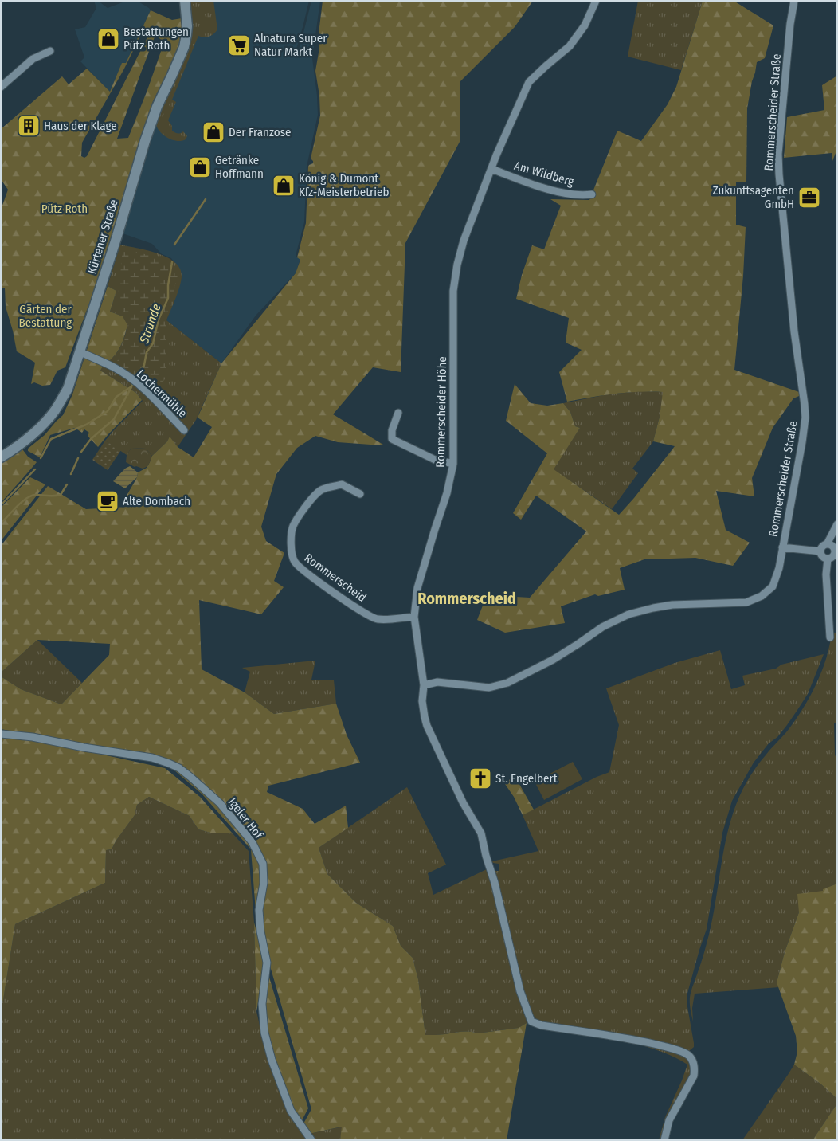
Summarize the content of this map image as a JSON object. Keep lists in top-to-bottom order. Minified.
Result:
{"streets":{"main road":["Kürtener Straße"],"street":["Rommerscheider Straße","Am Wildberg","Lochermühle","Rommerscheider Höhe","Rommerscheid","Igeler Hof"]},"crossings":[["Rommerscheider Straße","Rommerscheider Höhe"],["Am Wildberg","Rommerscheider Höhe"],["Kürtener Straße","Lochermühle"],["Rommerscheider Höhe","Rommerscheid"]],"districts":["Rommerscheid"],"water":["Strunde"],"parks":["Pütz Roth","Gärten der Bestattung"],"places":{"shop":["Bestattungen Pütz Roth","Der Franzose","Getränke Hoffmann","König & Dumont Kfz-Meisterbetrieb"],"supermarket":["Alnatura Super Natur Markt"],"building":["Haus der Klage"],"office":["Zukunftsagenten GmbH"],"cafe":["Alte Dombach"],"church":["St. Engelbert"]}}
